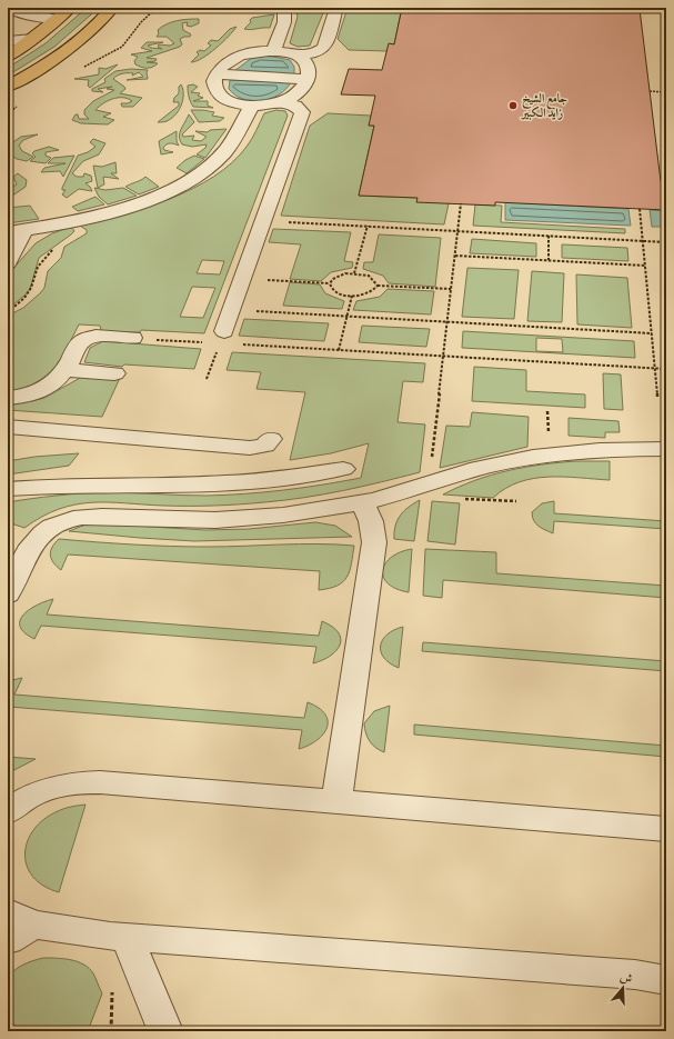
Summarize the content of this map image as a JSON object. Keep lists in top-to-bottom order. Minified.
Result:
{"places":["جامع الشيخ زايد الكبير"],"north":"top"}
